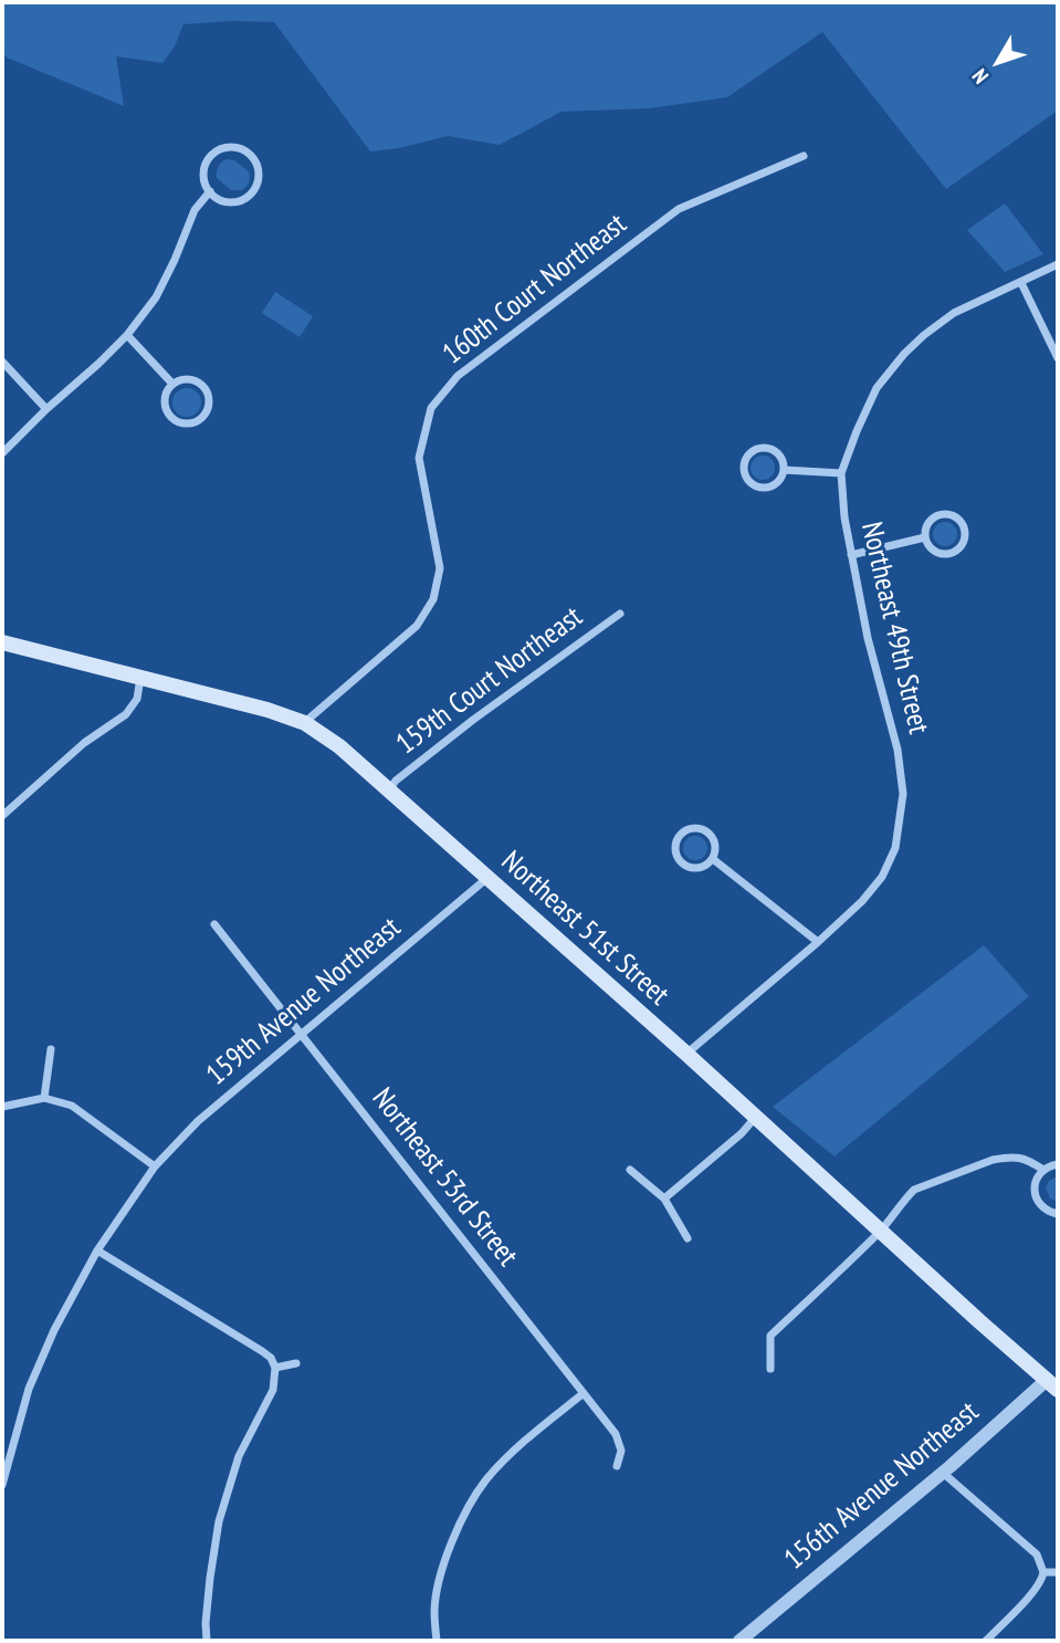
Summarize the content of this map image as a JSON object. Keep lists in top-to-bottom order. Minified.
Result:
{"streets":{"main road":["Northeast 51st Street"],"street":["160th Court Northeast","Northeast 49th Street","159th Court Northeast","159th Avenue Northeast","Northeast 53rd Street","156th Avenue Northeast"]},"crossings":[["160th Court Northeast","Northeast 51st Street"],["Northeast 49th Street","Northeast 51st Street"],["159th Court Northeast","Northeast 51st Street"],["Northeast 51st Street","159th Avenue Northeast"],["Northeast 51st Street","156th Avenue Northeast"],["159th Avenue Northeast","Northeast 53rd Street"]],"north":"bottom left"}
